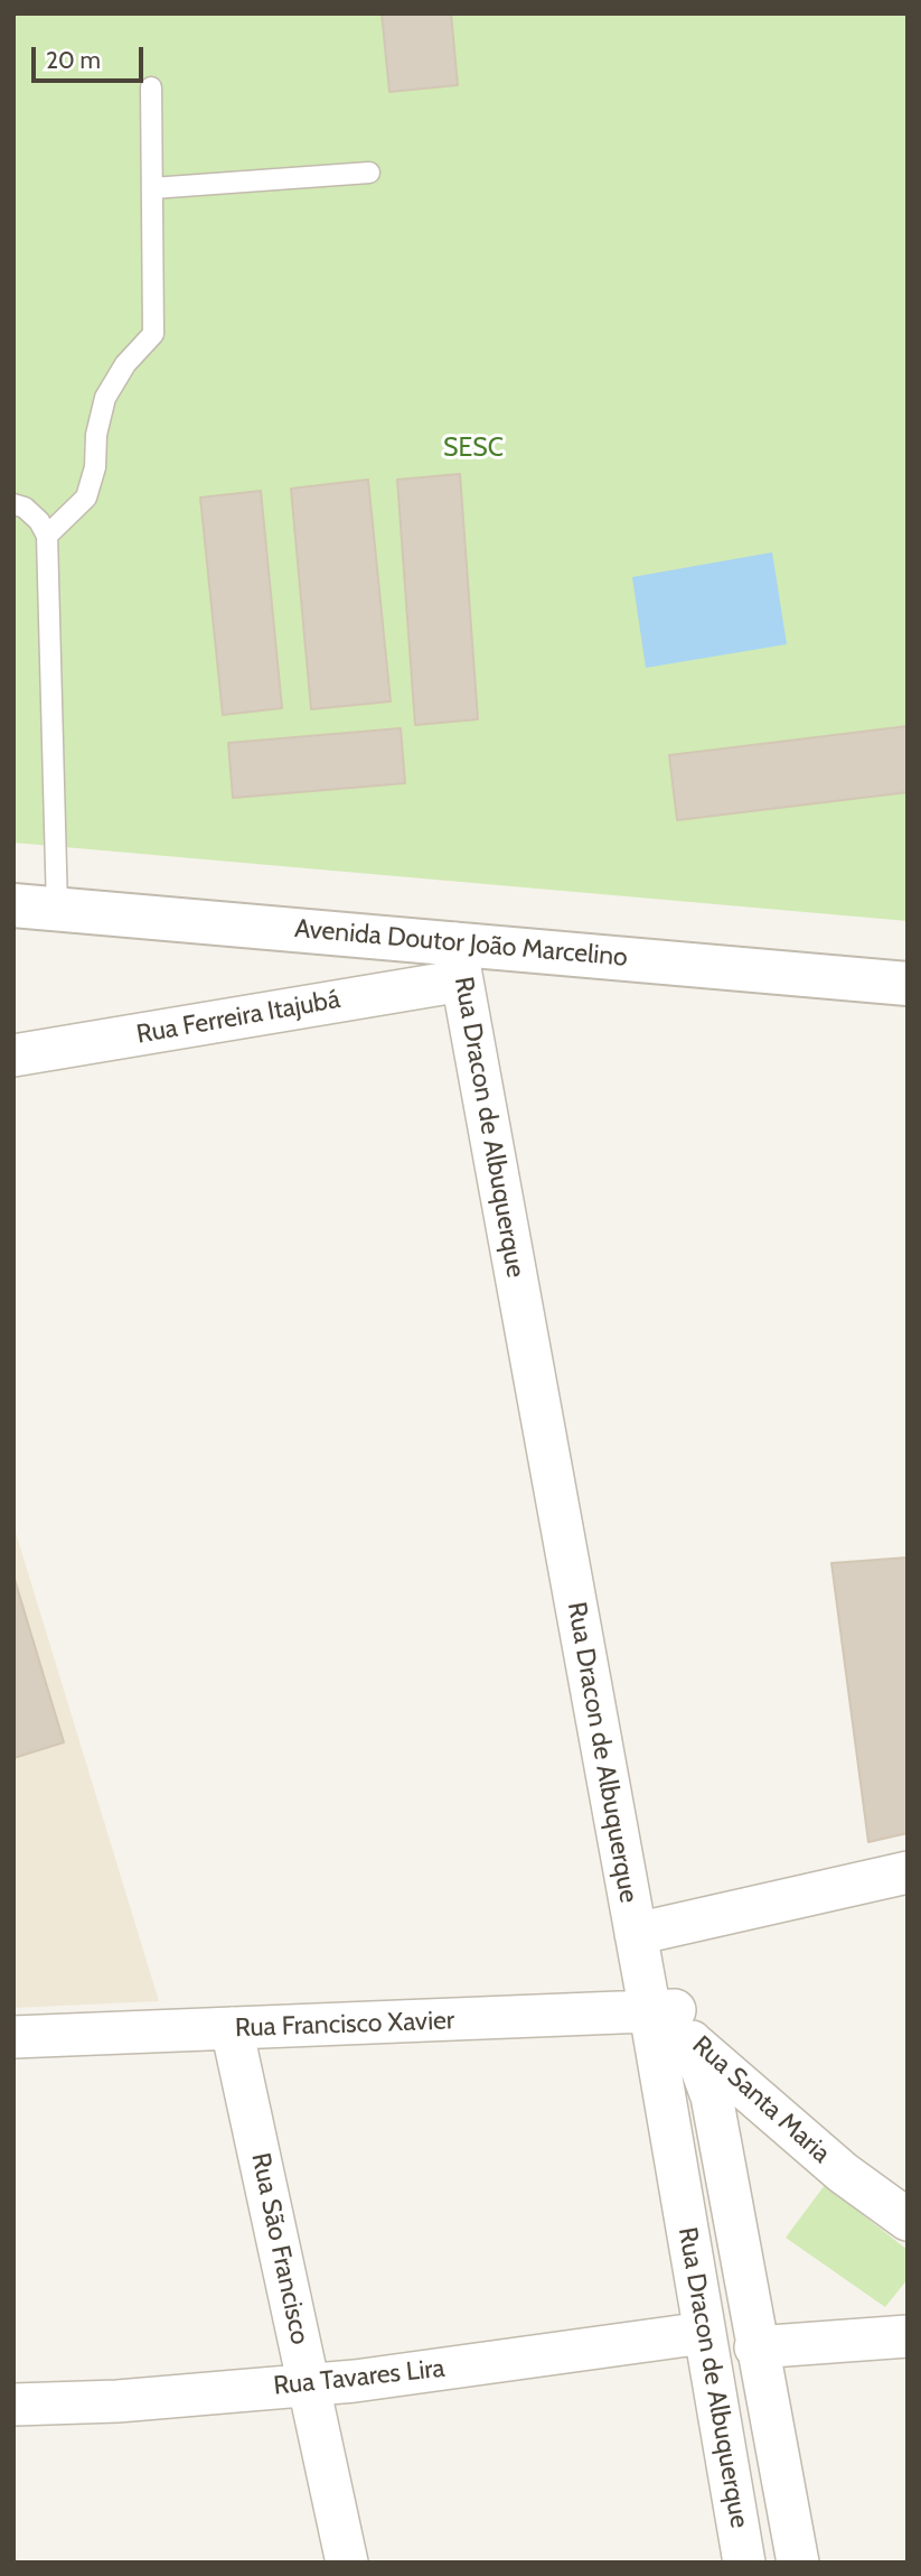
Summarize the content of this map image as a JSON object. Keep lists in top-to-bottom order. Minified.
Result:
{"streets":{"street":["Avenida Doutor João Marcelino","Rua Ferreira Itajubá","Rua Dracon de Albuquerque","Rua Francisco Xavier","Rua Santa Maria","Rua São Francisco","Rua Tavares Lira"]},"crossings":[["Avenida Doutor João Marcelino","Rua Ferreira Itajubá"],["Avenida Doutor João Marcelino","Rua Dracon de Albuquerque"],["Rua Ferreira Itajubá","Rua Dracon de Albuquerque"],["Rua Dracon de Albuquerque","Rua Francisco Xavier"],["Rua Dracon de Albuquerque","Rua Santa Maria"],["Rua Dracon de Albuquerque","Rua Tavares Lira"],["Rua Francisco Xavier","Rua Santa Maria"],["Rua Francisco Xavier","Rua São Francisco"],["Rua São Francisco","Rua Tavares Lira"]],"parks":["SESC"],"scale_bar":"20 m"}
